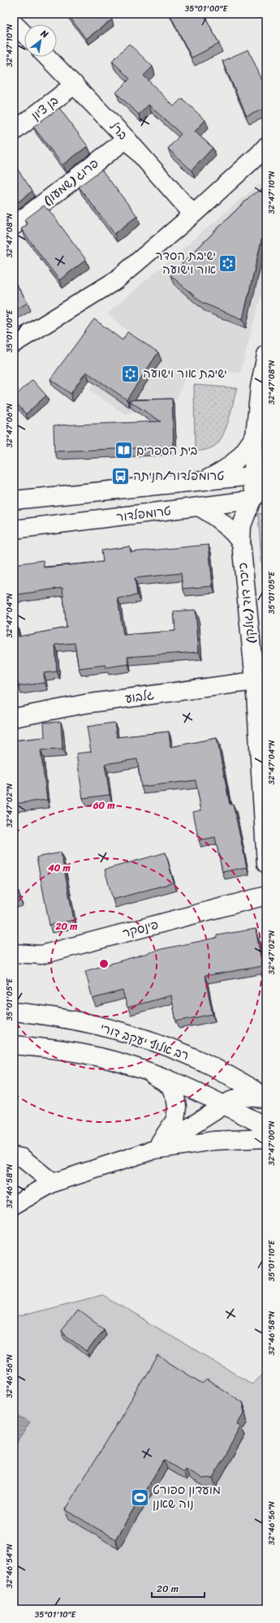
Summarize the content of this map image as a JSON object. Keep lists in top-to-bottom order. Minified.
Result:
{"streets":{"street":["בן ציון","ברל","פרוג (שמעון)","טרומפלדור","כיכר דוד (גולקו)","גלבוע","פינסקר","רב אלוף יעקב דורי"]},"crossings":[["בן ציון","ברל"],["ברל","פרוג (שמעון)"],["טרומפלדור","כיכר דוד (גולקו)"],["כיכר דוד (גולקו)","גלבוע"]],"places":{"synagogue":["ישיבת הסדר אור וישועה","ישיבת אור וישועה"],"library":["בית הספרים"],"bus stop":["טרומפלדור/חניתה"],"sports":["מועדון ספורט נוה שאנן"]},"scale_bar":"20 m","north":"top right","coordinates":["35°01'00\"E","32°47'10\"N","32°47'08\"N","32°47'06\"N","35°01'05\"E","32°47'04\"N","32°47'02\"N","32°47'00\"N","32°46'58\"N","35°01'10\"E","32°46'56\"N","32°46'54\"N"],"rings":["60 m","40 m","20 m"]}
